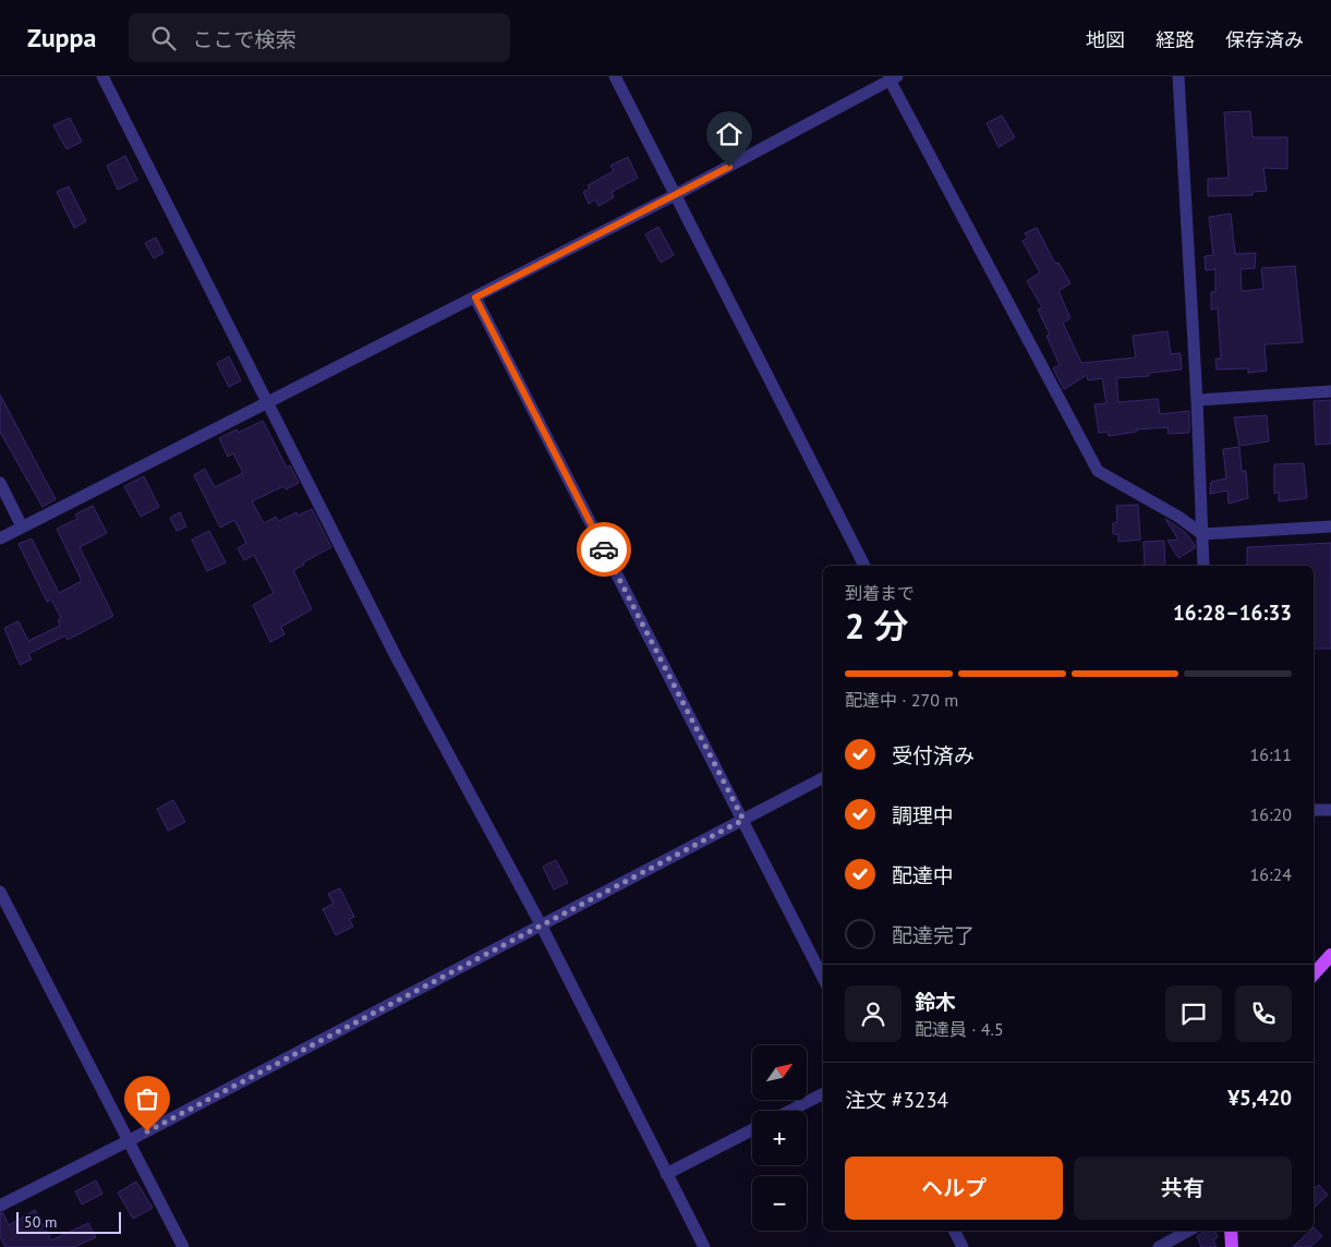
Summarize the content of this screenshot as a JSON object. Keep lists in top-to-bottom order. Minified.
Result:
{"scale_bar":"50 m","north":"top right","page":{"header":"Zuppa","search":"ここで検索","nav":["地図","経路","保存済み"],"heading":["2 分","到着まで","16:28–16:33"],"panel":["鈴木","配達員 · 4.5","注文 #3234","¥5,420"],"bar":"配達中 · 270 m","list":[["受付済み","16:11"],["調理中","16:20"],["配達中","16:24"],"配達完了"],"map_buttons":["+","−"],"buttons":["ヘルプ","共有"],"scale":"50 m"}}
